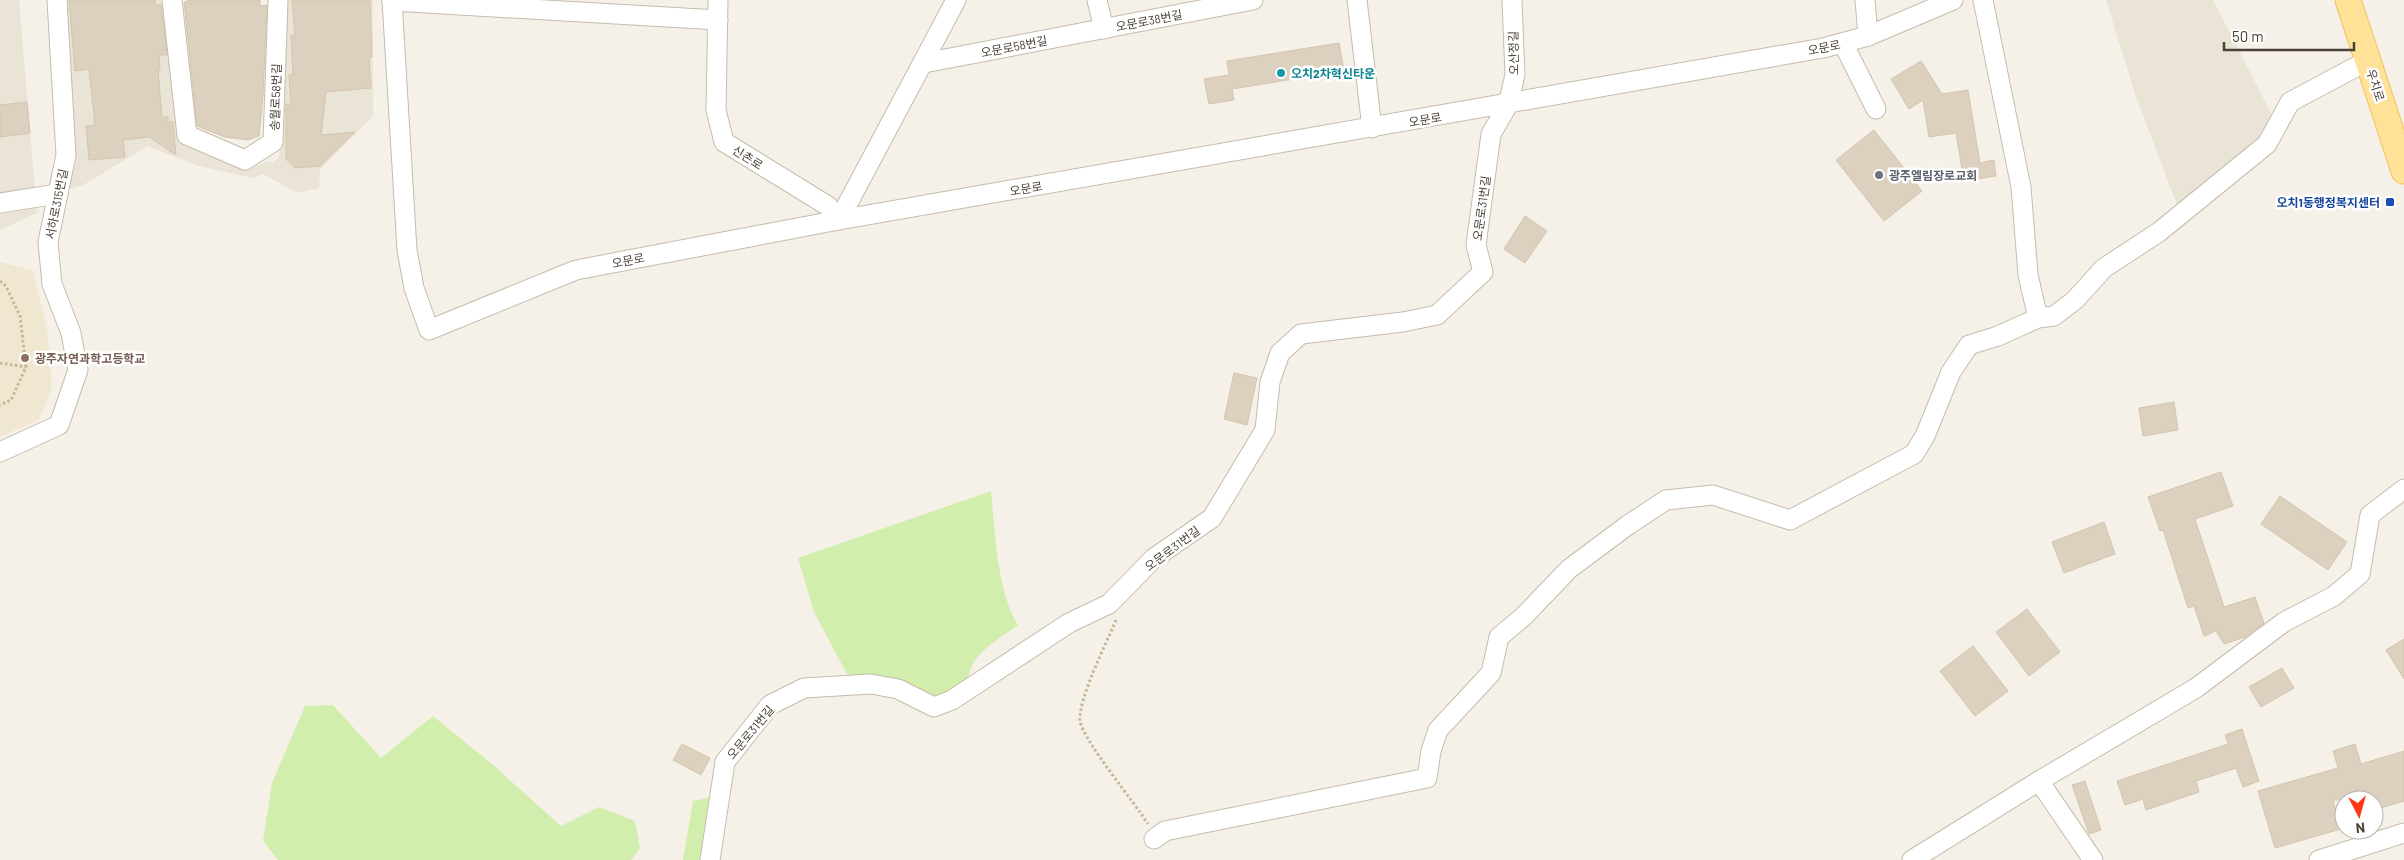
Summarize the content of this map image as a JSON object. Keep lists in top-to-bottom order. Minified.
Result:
{"streets":{"main road":["우치로"],"street":["오문로38번길","오문로58번길","오문로","오산정길","송월로58번길","신촌로","서하로315번길","오문로31번길"]},"crossings":[["오문로38번길","오문로58번길"],["오문로","오산정길"],["오문로","신촌로"],["오문로","오문로31번길"],["오산정길","오문로31번길"]],"places":{"other":["오치2차혁신타운","광주엘림장로교회","광주자연과학고등학교"],"transit":["오치1동행정복지센터"]},"scale_bar":"50 m","north":"bottom"}
